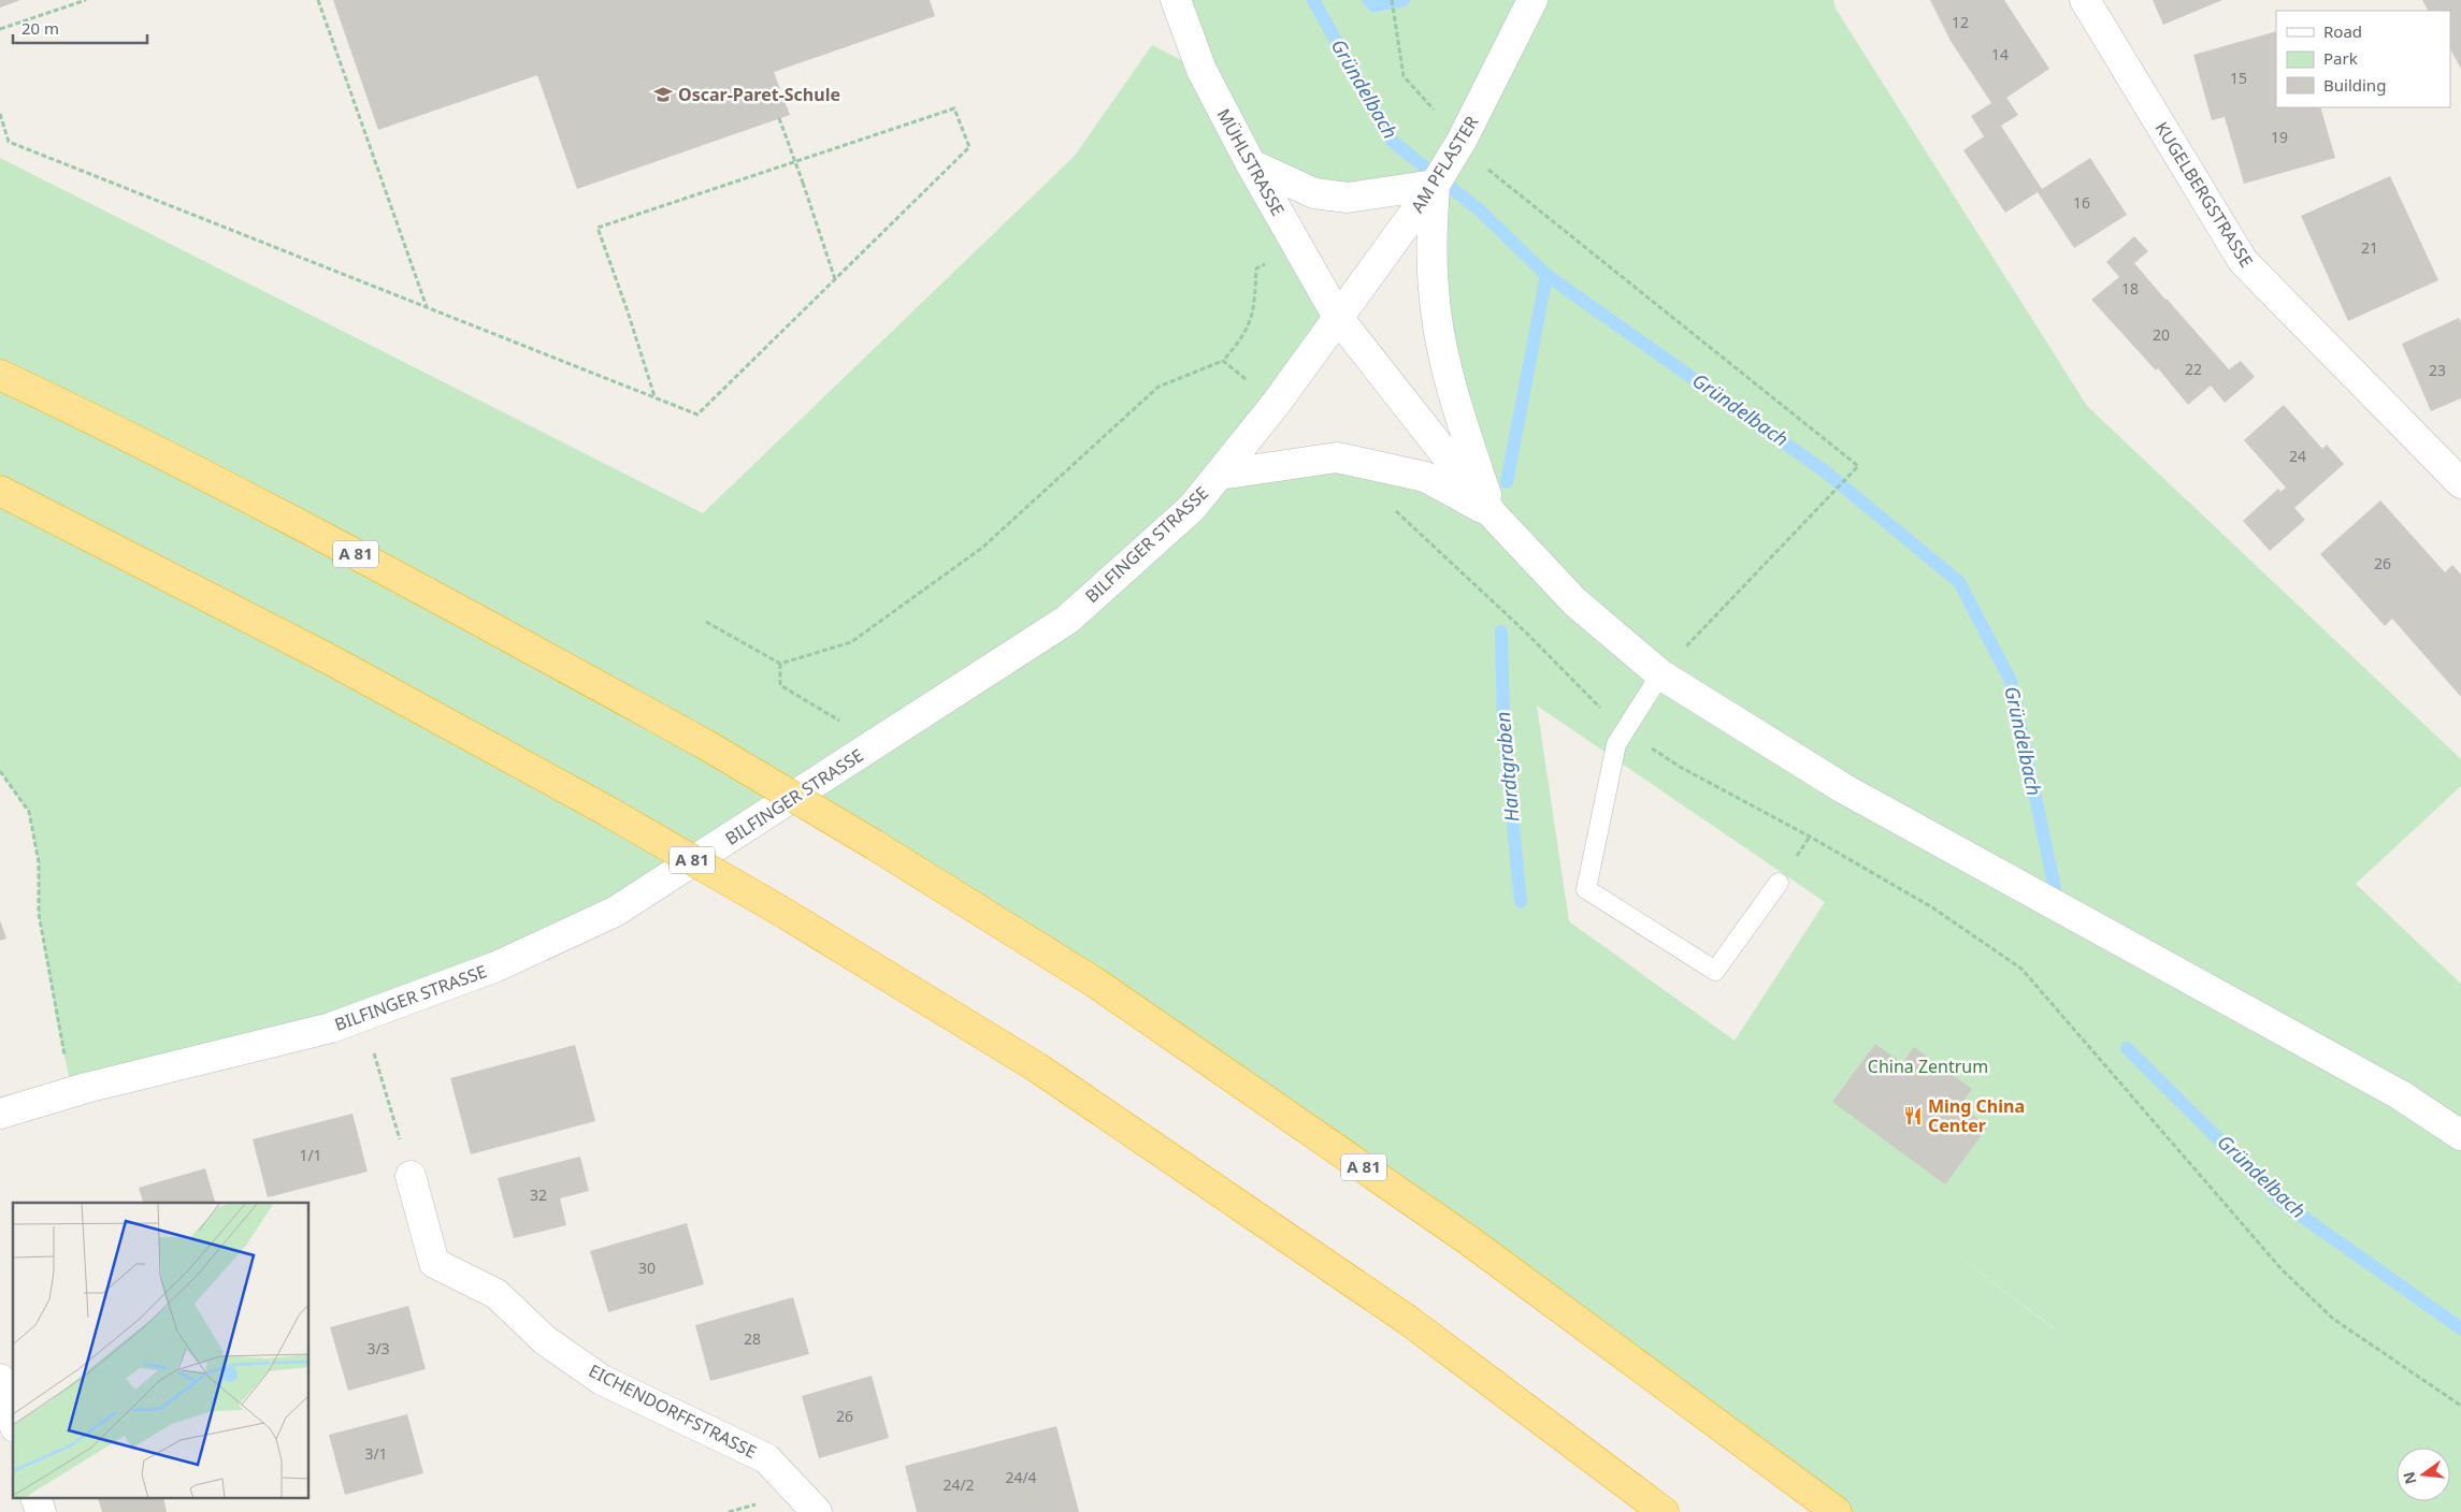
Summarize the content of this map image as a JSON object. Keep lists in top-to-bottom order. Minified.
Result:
{"streets":{"highway":["A 81"],"street":["MÜHLSTRASSE","AM PFLASTER","KUGELBERGSTRASSE","BILFINGER STRASSE","EICHENDORFFSTRASSE"]},"crossings":[["MÜHLSTRASSE","AM PFLASTER"],["MÜHLSTRASSE","BILFINGER STRASSE"],["AM PFLASTER","BILFINGER STRASSE"]],"water":["Gründelbach","Hardtgraben"],"parks":["China Zentrum"],"places":{"school or university":["Oscar-Paret-Schule"],"restaurant":["Ming China Center"]},"house_numbers":["12","14","15","19","16","21","18","20","22","23","24","26","1/1","32","30","28","3/3","26","3/1","24/4","24/2"],"legend":["Road","Park","Building"],"scale_bar":"20 m","north":"left"}
